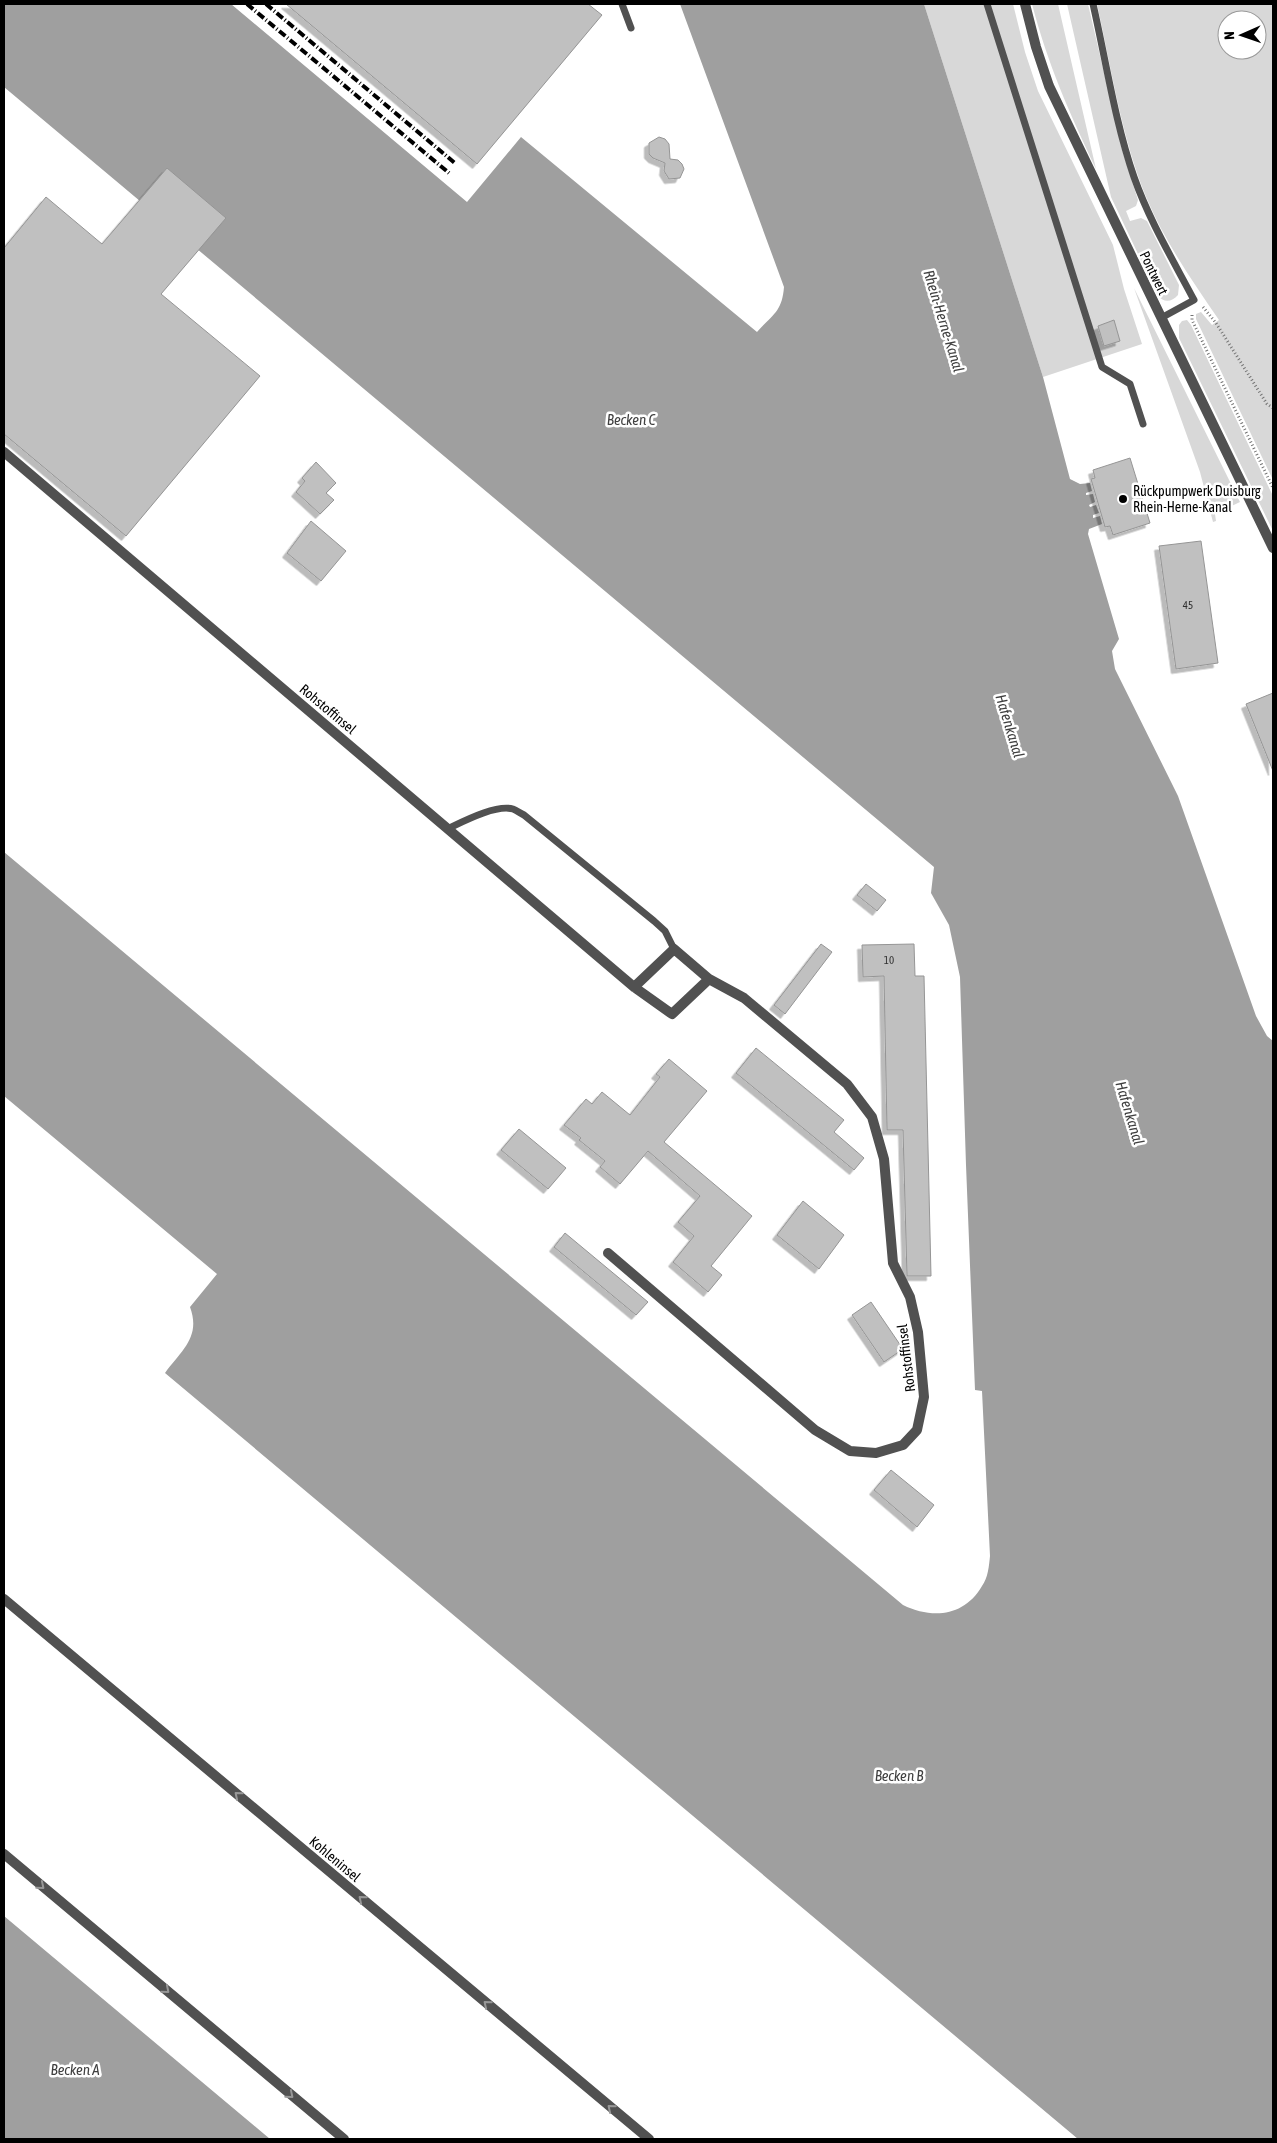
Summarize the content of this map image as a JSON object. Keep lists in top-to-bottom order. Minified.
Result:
{"streets":{"street":["Pontwert","Rohstoffinsel","Kohleninsel"]},"one_way":["Kohleninsel"],"water":["Rhein-Herne-Kanal","Becken C","Hafenkanal","Becken B","Becken A"],"places":["Rückpumpwerk Duisburg Rhein-Herne-Kanal"],"house_numbers":["45","10"],"north":"left"}
